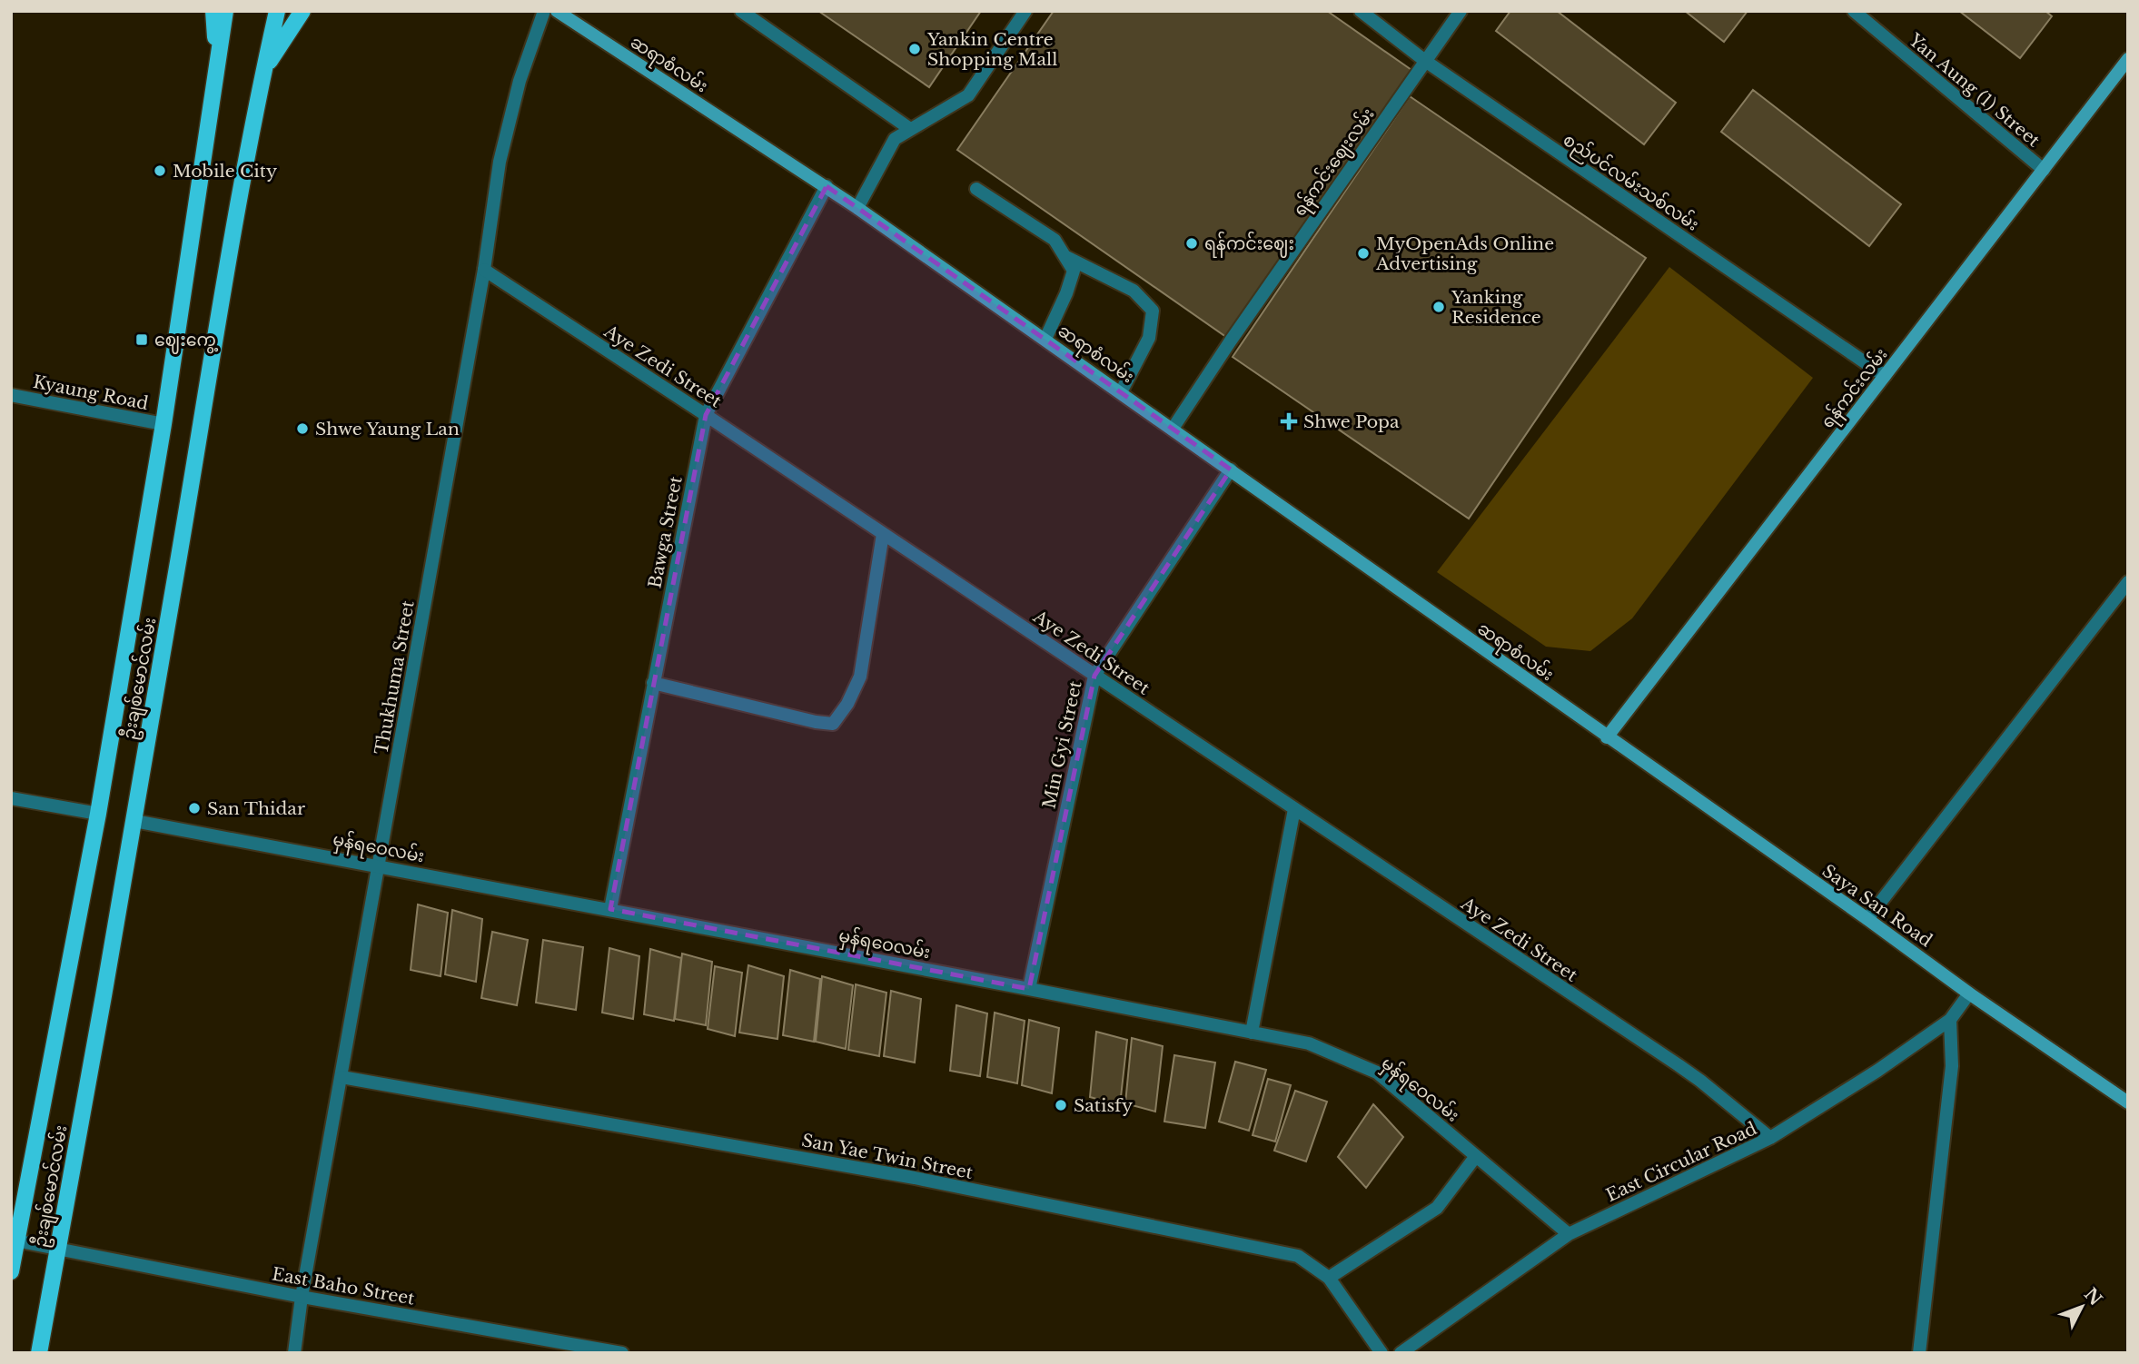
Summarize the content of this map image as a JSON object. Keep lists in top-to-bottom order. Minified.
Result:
{"streets":{"main road":["ဆရာစံလမ်း","ရန်ကင်းလမ်း","ဦးချစ်မောင်လမ်း","Saya San Road"],"street":["Yan Aung (1) Street","ရန်ကင်းဈေးလမ်း","စည်ပင်လမ်းသစ်လမ်း","Aye Zedi Street","Kyaung Road","Bawga Street","Thukhuma Street","Min Gyi Street","မှန်ရဝေလမ်း","San Yae Twin Street","East Circular Road","East Baho Street"]},"crossings":[["ဆရာစံလမ်း","ရန်ကင်းဈေးလမ်း"],["ဆရာစံလမ်း","ရန်ကင်းလမ်း"],["ဆရာစံလမ်း","Bawga Street"],["ဆရာစံလမ်း","Min Gyi Street"],["ဆရာစံလမ်း","Saya San Road"],["Yan Aung (1) Street","ရန်ကင်းလမ်း"],["ရန်ကင်းဈေးလမ်း","စည်ပင်လမ်းသစ်လမ်း"],["စည်ပင်လမ်းသစ်လမ်း","ရန်ကင်းလမ်း"],["Aye Zedi Street","Bawga Street"],["Aye Zedi Street","Thukhuma Street"],["Aye Zedi Street","Min Gyi Street"],["Aye Zedi Street","East Circular Road"],["ရန်ကင်းလမ်း","Saya San Road"],["Kyaung Road","ဦးချစ်မောင်လမ်း"],["Bawga Street","မှန်ရဝေလမ်း"],["Thukhuma Street","မှန်ရဝေလမ်း"],["Thukhuma Street","San Yae Twin Street"],["Thukhuma Street","East Baho Street"],["ဦးချစ်မောင်လမ်း","မှန်ရဝေလမ်း"],["ဦးချစ်မောင်လမ်း","East Baho Street"],["Min Gyi Street","မှန်ရဝေလမ်း"],["မှန်ရဝေလမ်း","East Circular Road"],["Saya San Road","East Circular Road"]],"places":{"other":["Yankin Centre Shopping Mall","Mobile City","ရန်ကင်းဈေး","MyOpenAds Online Advertising","Yanking Residence","Shwe Yaung Lan","San Thidar","Satisfy"],"transit":["ဈေးကွေ့"],"health":["Shwe Popa"]},"north":"top right"}
